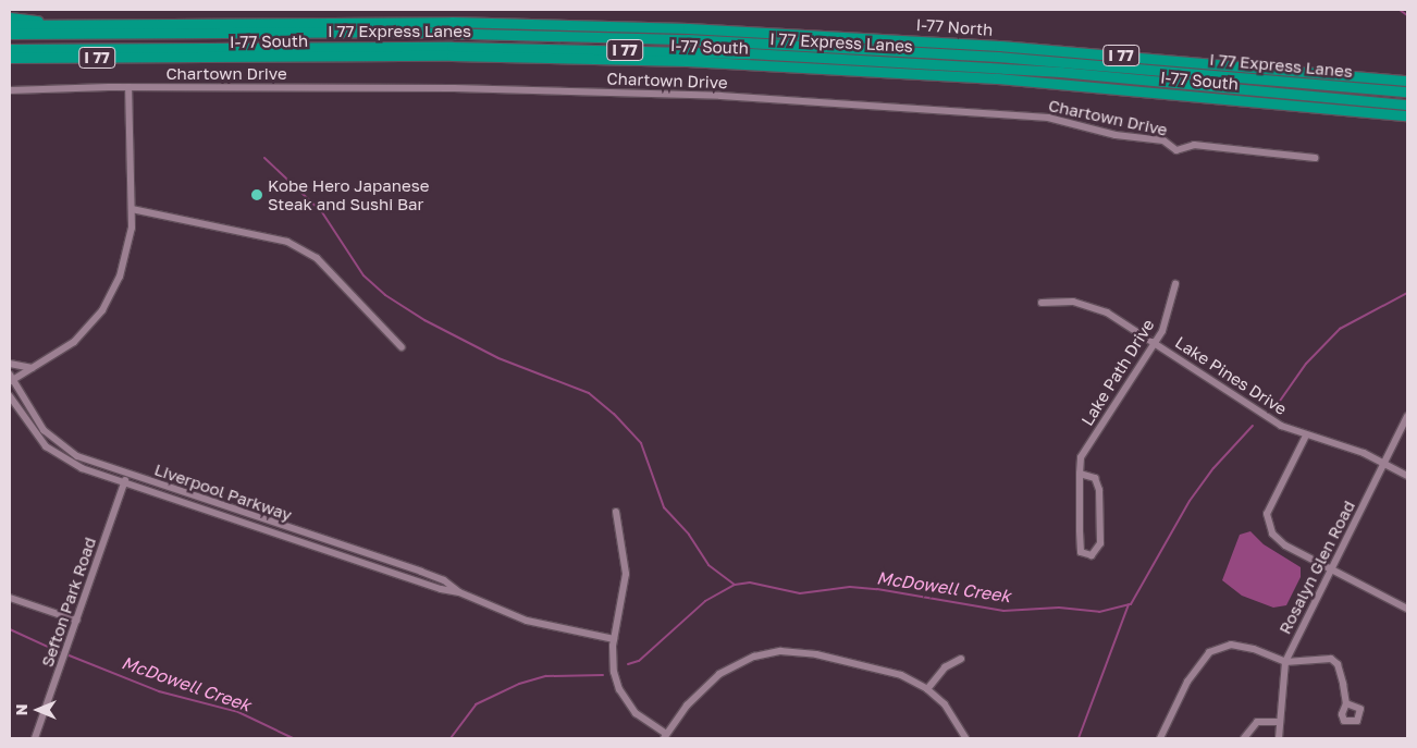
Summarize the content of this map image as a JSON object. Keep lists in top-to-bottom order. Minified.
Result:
{"streets":{"highway":["I-77 North","I 77 Express Lanes","I-77 South","I 77"],"street":["Chartown Drive","Lake Path Drive","Lake Pines Drive","Liverpool Parkway","Rosalyn Glen Road","Sefton Park Road"]},"crossings":[["Lake Path Drive","Lake Pines Drive"],["Lake Pines Drive","Rosalyn Glen Road"],["Liverpool Parkway","Sefton Park Road"]],"water":["McDowell Creek"],"places":["Kobe Hero Japanese Steak and Sushi Bar"],"north":"left"}
